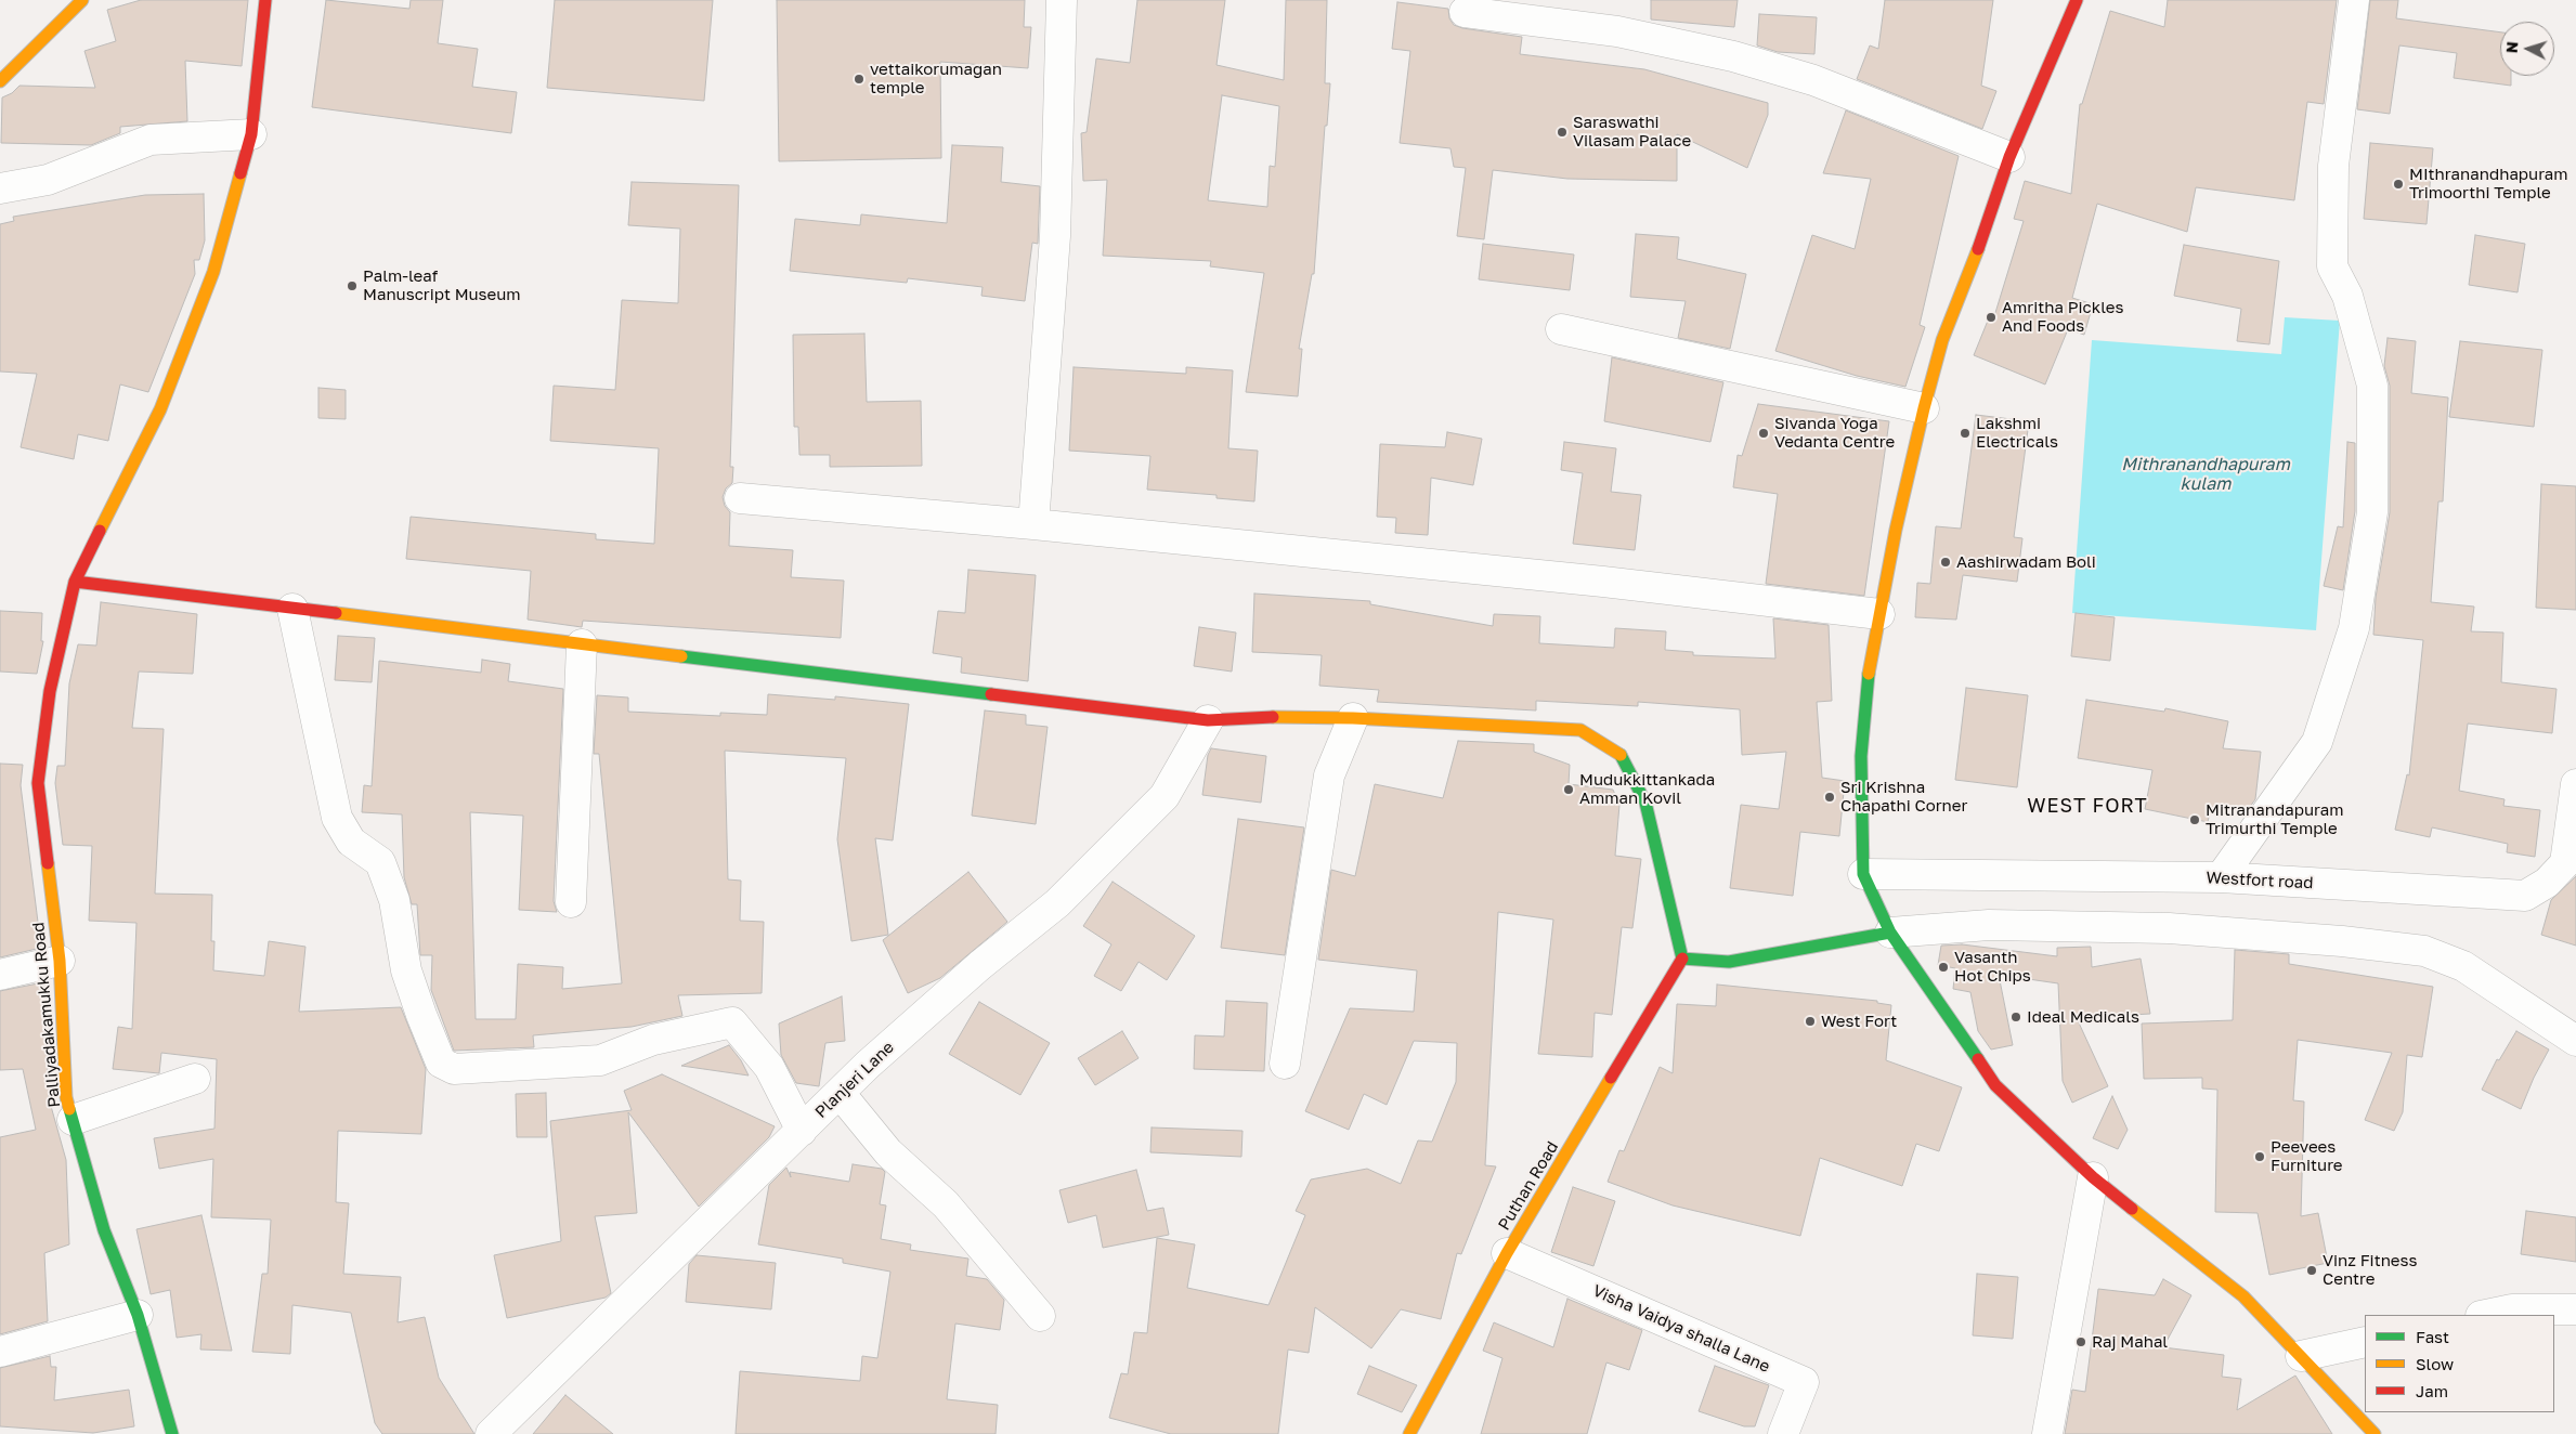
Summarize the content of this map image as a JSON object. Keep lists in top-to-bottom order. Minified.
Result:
{"streets":{"street":["Westfort road","Palliyadakamukku Road","Planjeri Lane","Puthan Road","Visha Vaidya shalla Lane"]},"crossings":[["Puthan Road","Visha Vaidya shalla Lane"]],"districts":["WEST FORT"],"water":["Mithranandhapuram kulam"],"places":["vettaikorumagan temple","Saraswathi Vilasam Palace","MIthranandhapuram Trimoorthi Temple","Palm-leaf Manuscript Museum","Amritha Pickles And Foods","Sivanda Yoga Vedanta Centre","Lakshmi Electricals","Aashirwadam Boli","Mudukkittankada Amman Kovil","Sri Krishna Chapathi Corner","Mitranandapuram Trimurthi Temple","Vasanth Hot Chips","Ideal Medicals","West Fort","Peevees Furniture","Vinz Fitness Centre","Raj Mahal"],"legend":["Fast","Slow","Jam"],"north":"left"}
